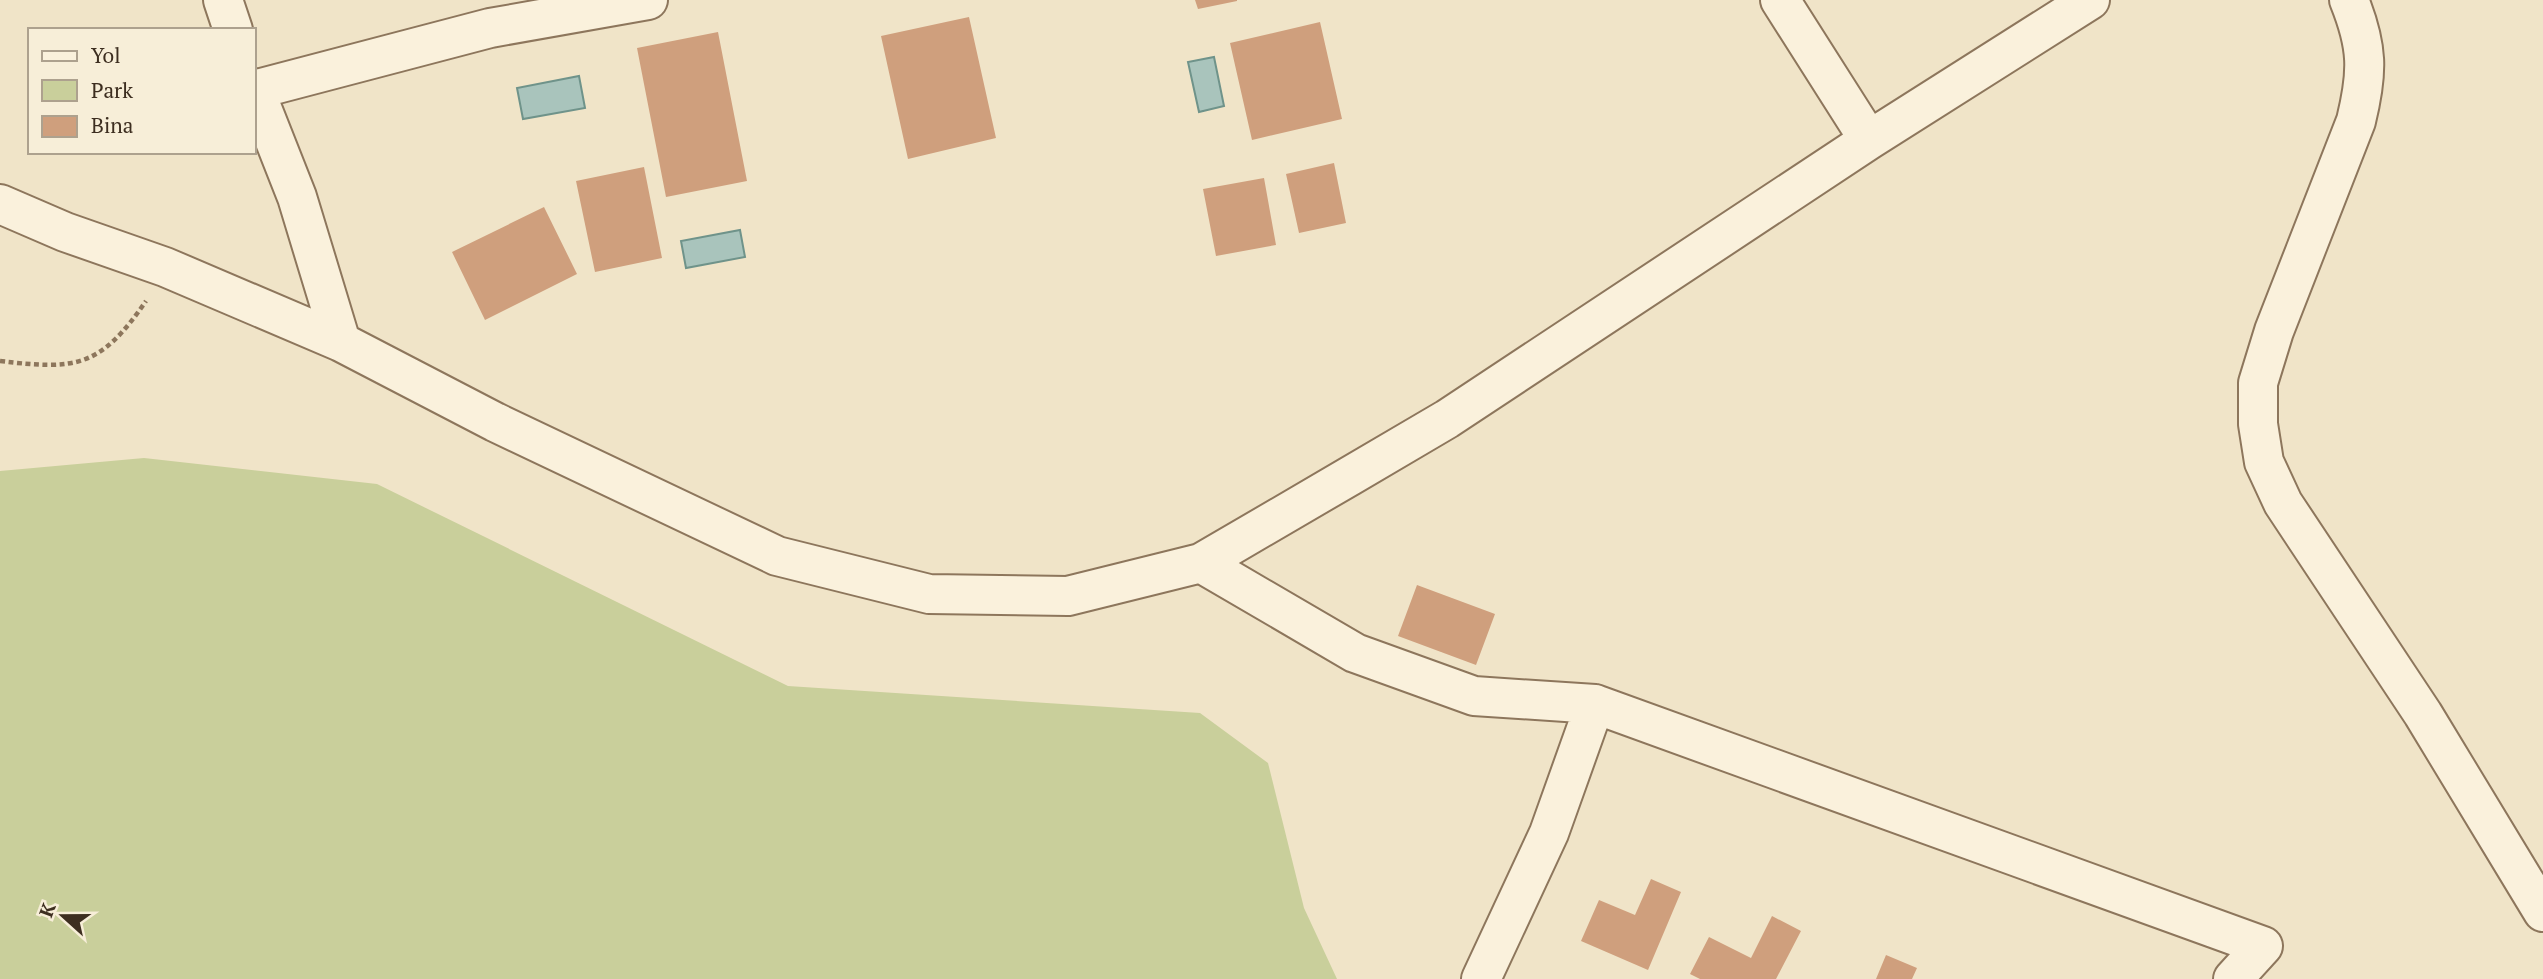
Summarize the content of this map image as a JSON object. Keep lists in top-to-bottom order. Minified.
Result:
{"legend":["Yol","Park","Bina"],"north":"left"}
